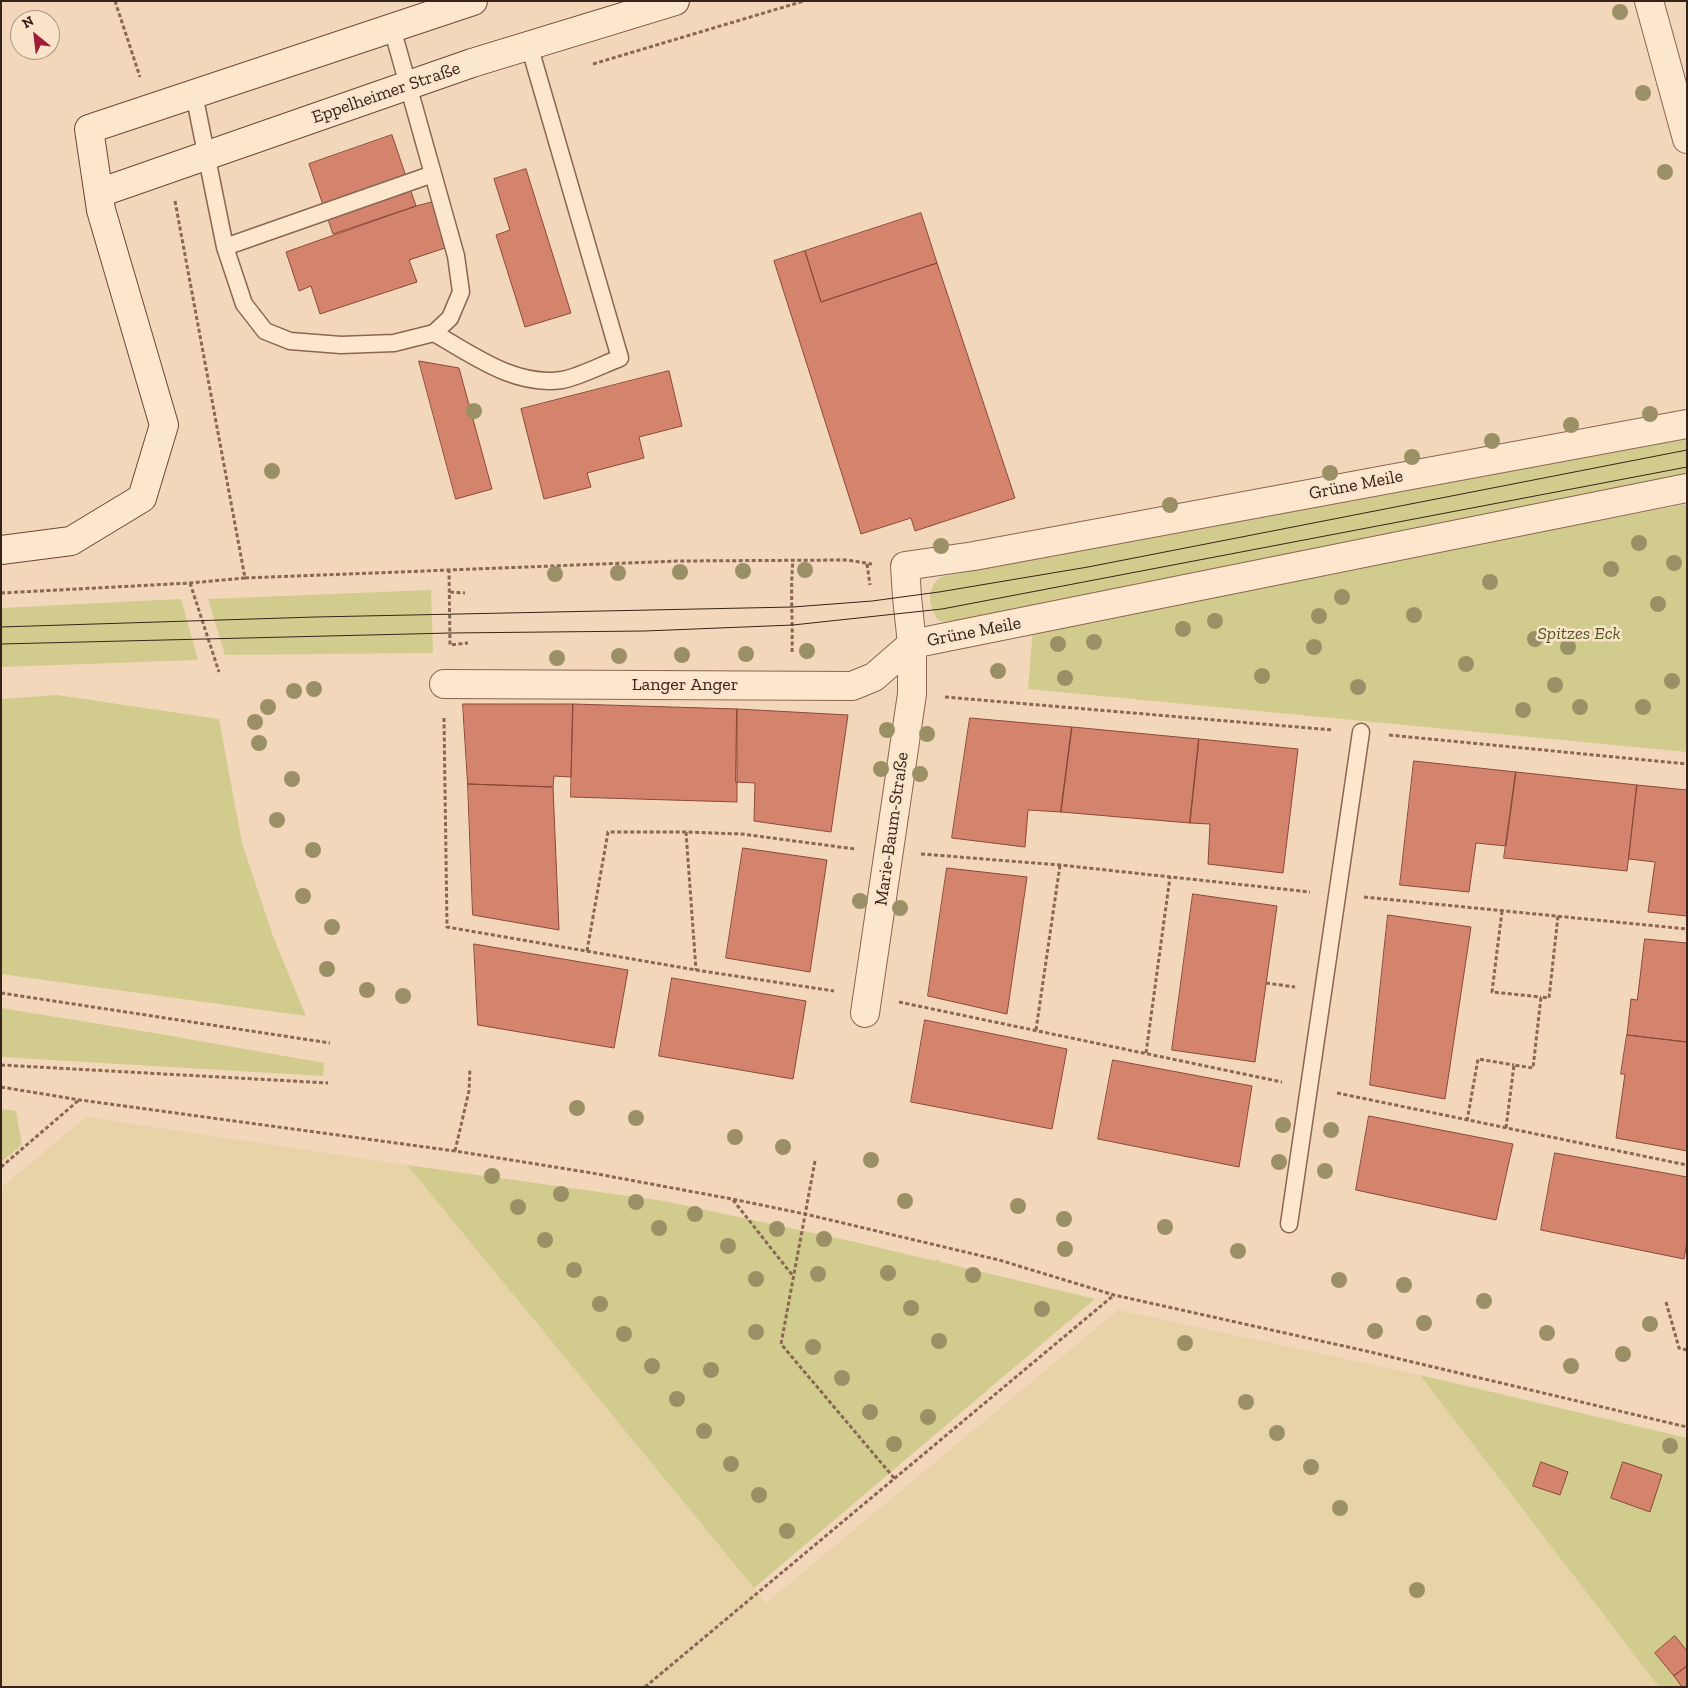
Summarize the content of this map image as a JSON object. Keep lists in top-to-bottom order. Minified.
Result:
{"streets":{"street":["Eppelheimer Straße","Grüne Meile","Langer Anger","Marie-Baum-Straße"]},"crossings":[["Grüne Meile","Langer Anger"],["Grüne Meile","Marie-Baum-Straße"],["Langer Anger","Marie-Baum-Straße"]],"parks":["Spitzes Eck"],"north":"top left"}
